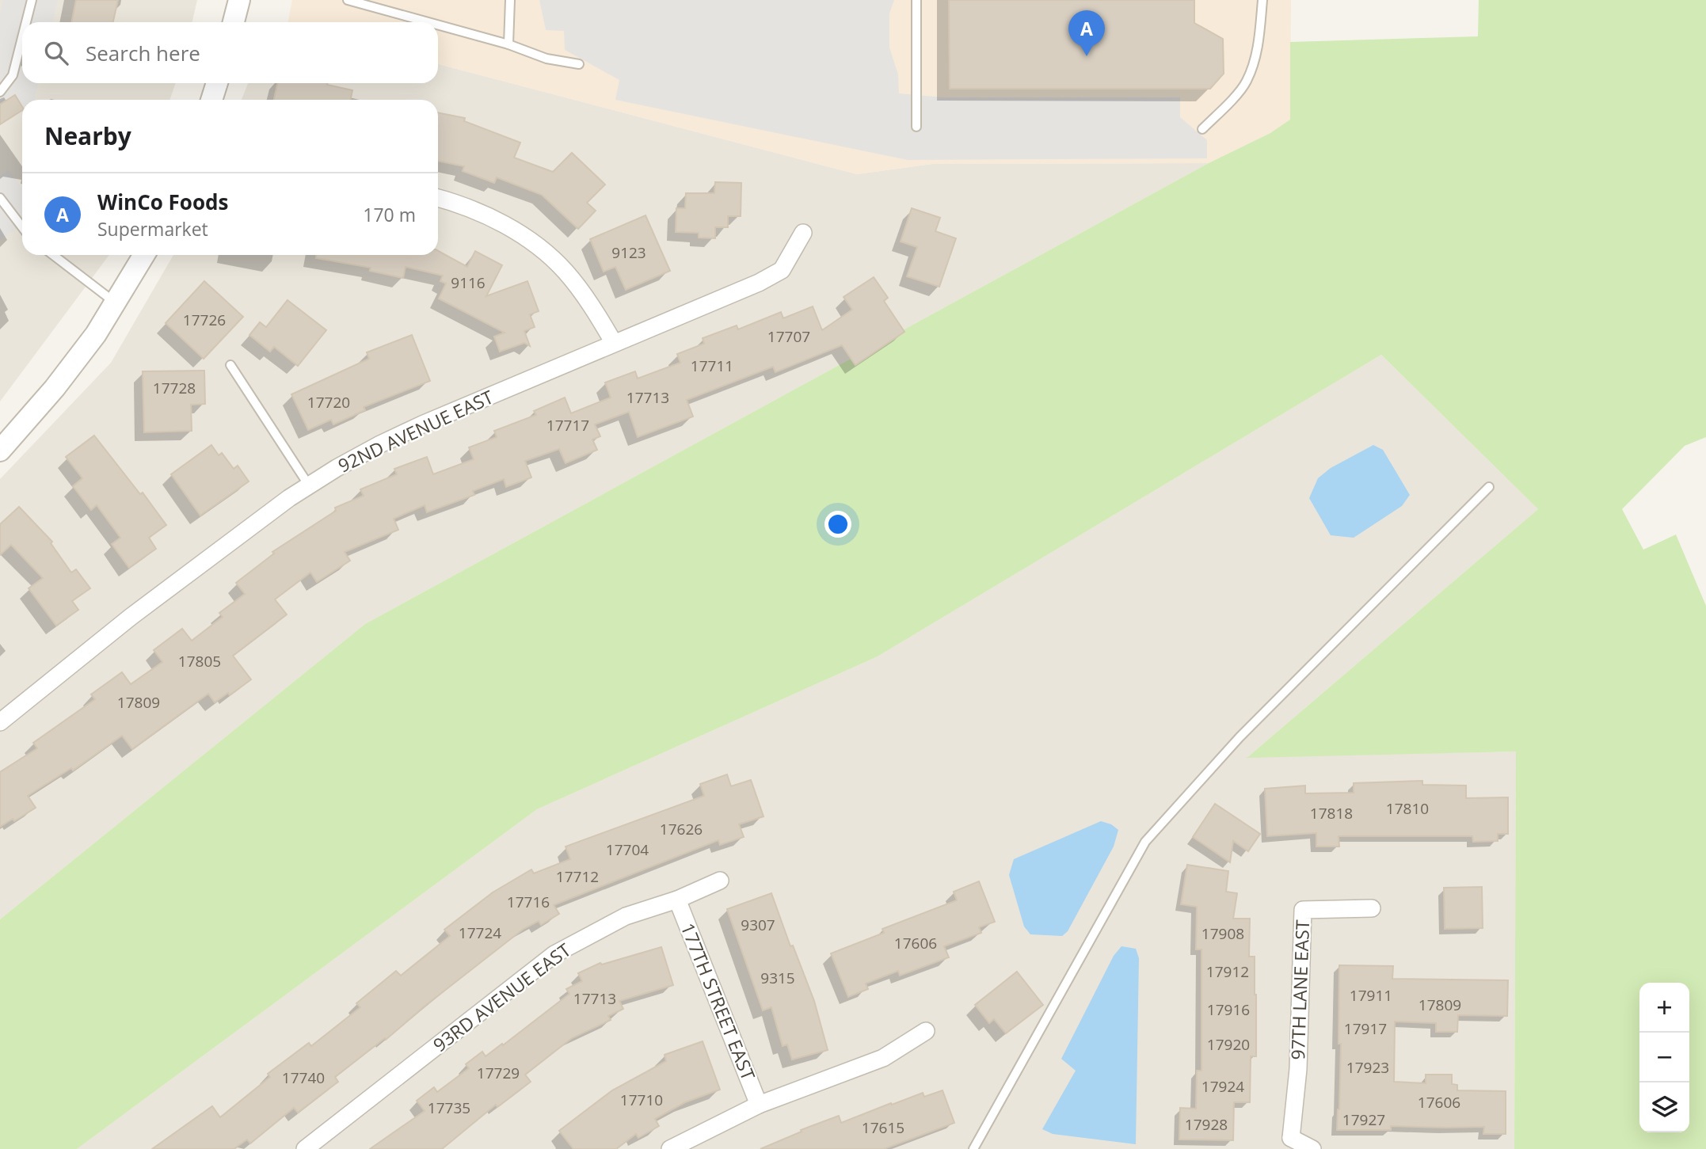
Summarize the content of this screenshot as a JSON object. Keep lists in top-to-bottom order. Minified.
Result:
{"streets":{"street":["92ND AVENUE EAST","97TH LANE EAST","93RD AVENUE EAST","177TH STREET EAST"]},"crossings":[["93RD AVENUE EAST","177TH STREET EAST"]],"house_numbers":["9123","9116","17726","17707","17711","17728","17713","17720","17717","17805","17809","17810","17818","17626","17704","17712","17716","9307","17724","17908","17606","17912","9315","17911","17713","17809","17916","17917","17920","17923","17729","17740","17924","17710","17606","17735","17927","17928","17615"],"page":{"pins":"A","search":"Search here","heading":"Nearby","list":[{"mark":"A","name":"WinCo Foods","note":"Supermarket","value":"170 m"}],"map_buttons":["+","−"]}}
